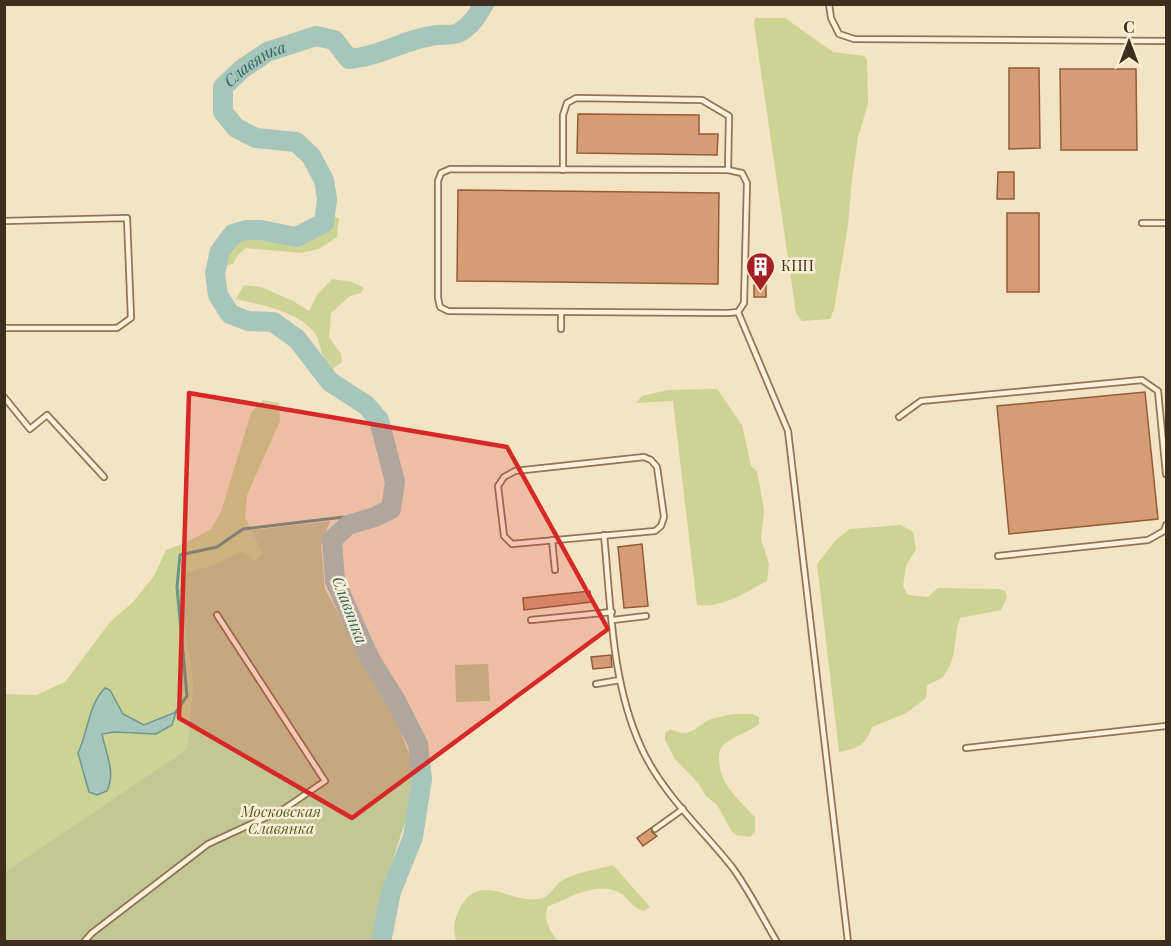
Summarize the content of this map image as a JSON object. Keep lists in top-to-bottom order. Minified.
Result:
{"water":["Славянка"],"parks":["Московская Славянка"],"places":{"building":["КПП"]},"north":"top"}
